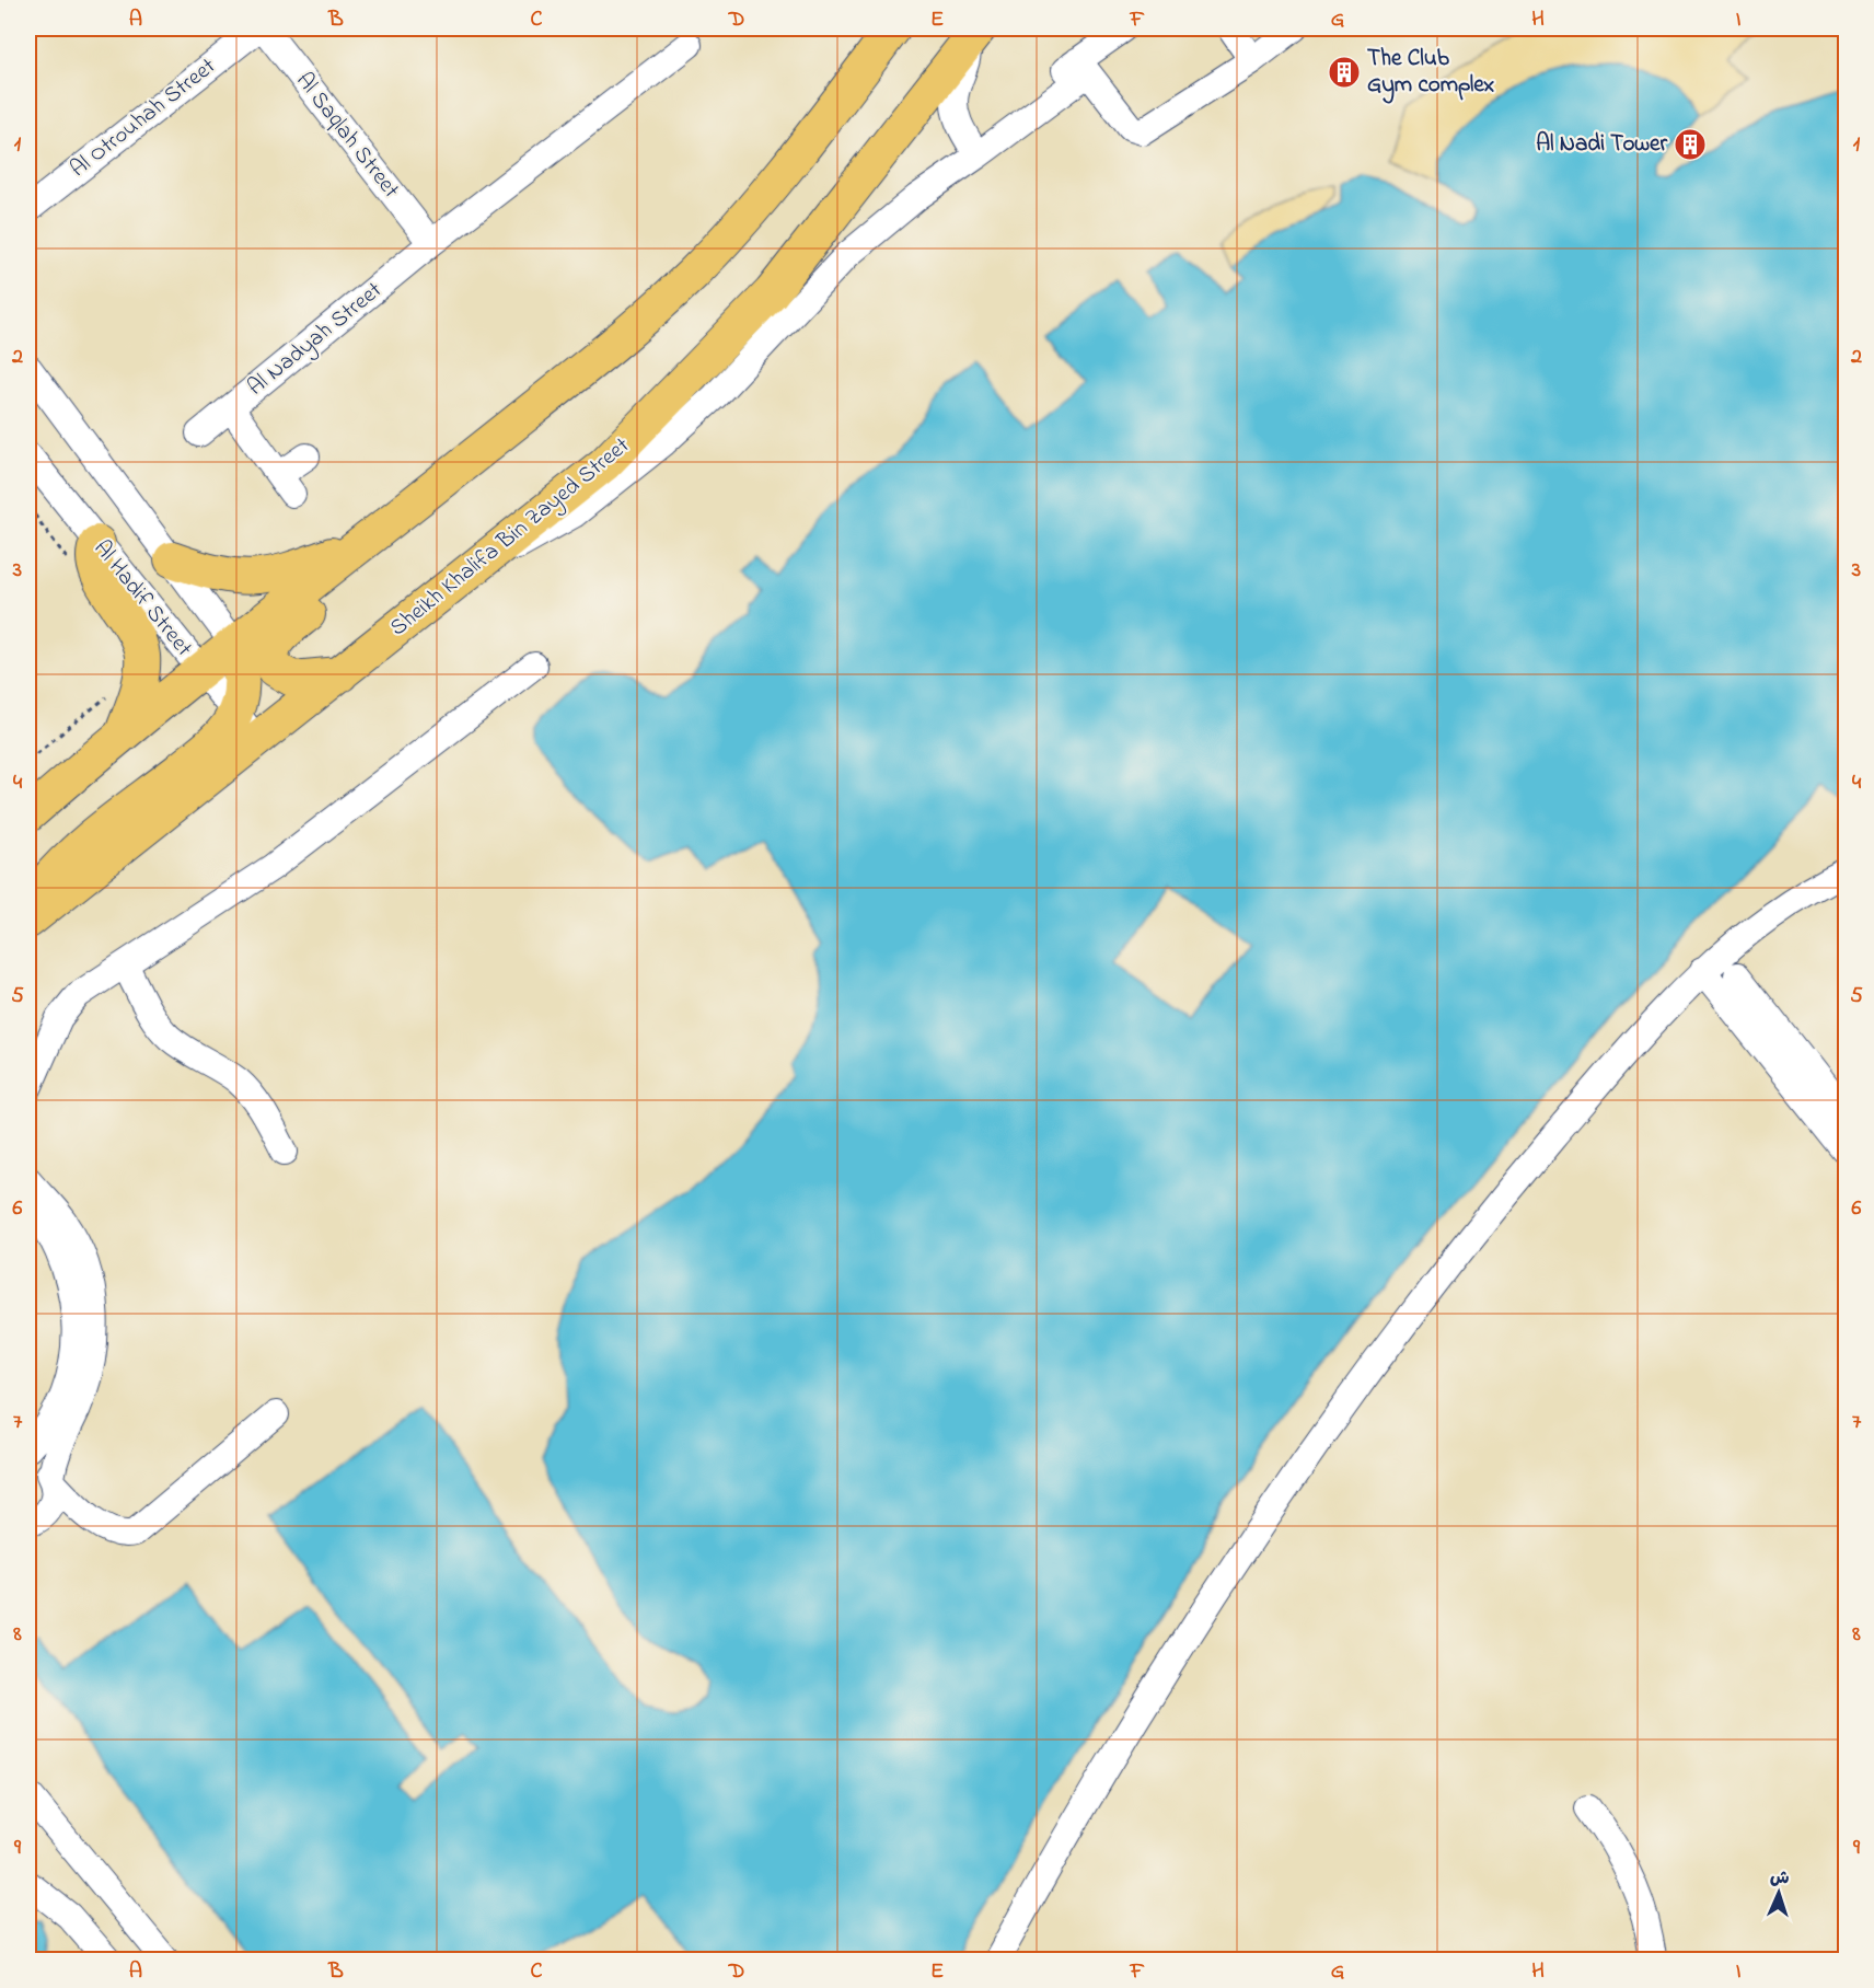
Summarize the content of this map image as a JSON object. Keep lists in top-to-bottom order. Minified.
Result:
{"streets":{"main road":["Sheikh Khalifa Bin Zayed Street"],"street":["Al Otrouhah Street","Al Saqlah Street","Al Nadyah Street","Al Hadif Street"]},"crossings":[["Al Saqlah Street","Al Nadyah Street"],["Sheikh Khalifa Bin Zayed Street","Al Hadif Street"]],"places":{"building":["The Club Gym complex","Al Nadi Tower"]},"north":"top","grid":{"columns":["A","B","C","D","E","F","G","H","I"],"rows":["1","2","3","4","5","6","7","8","9"]}}
